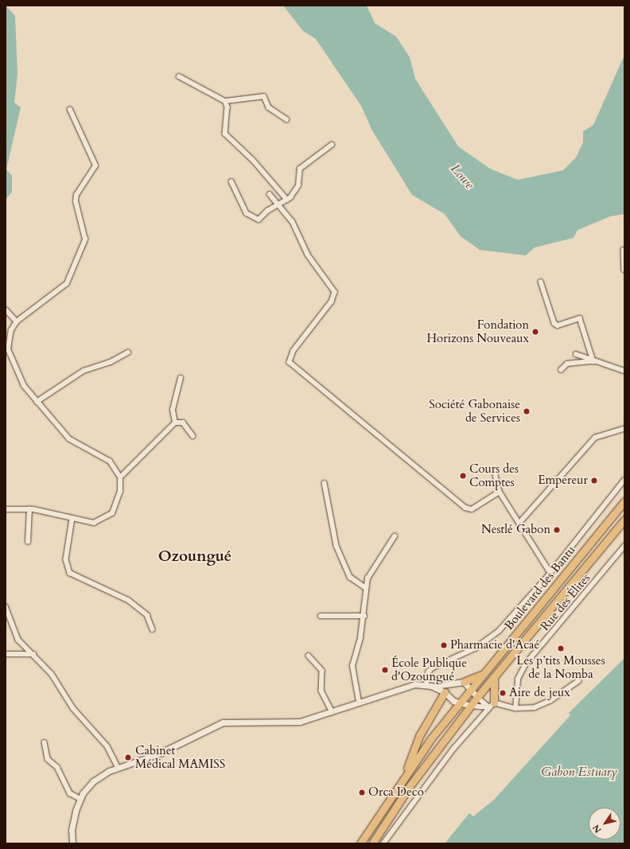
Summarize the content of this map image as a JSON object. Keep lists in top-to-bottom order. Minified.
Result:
{"streets":{"highway":["Boulevard des Bantu"],"street":["Rue des Élites"]},"districts":["Ozoungué"],"water":["Lowe","Gabon Estuary"],"places":["Fondation Horizons Nouveaux","Société Gabonaise de Services","Cours des Comptes","Empereur","Nestlé Gabon","Pharmacie d'Acaé","Les p’tits Mousses de la Nomba","École Publique d'Ozoungué","Aire de jeux","Cabinet Médical MAMISS","Orca Deco"],"north":"bottom left"}
